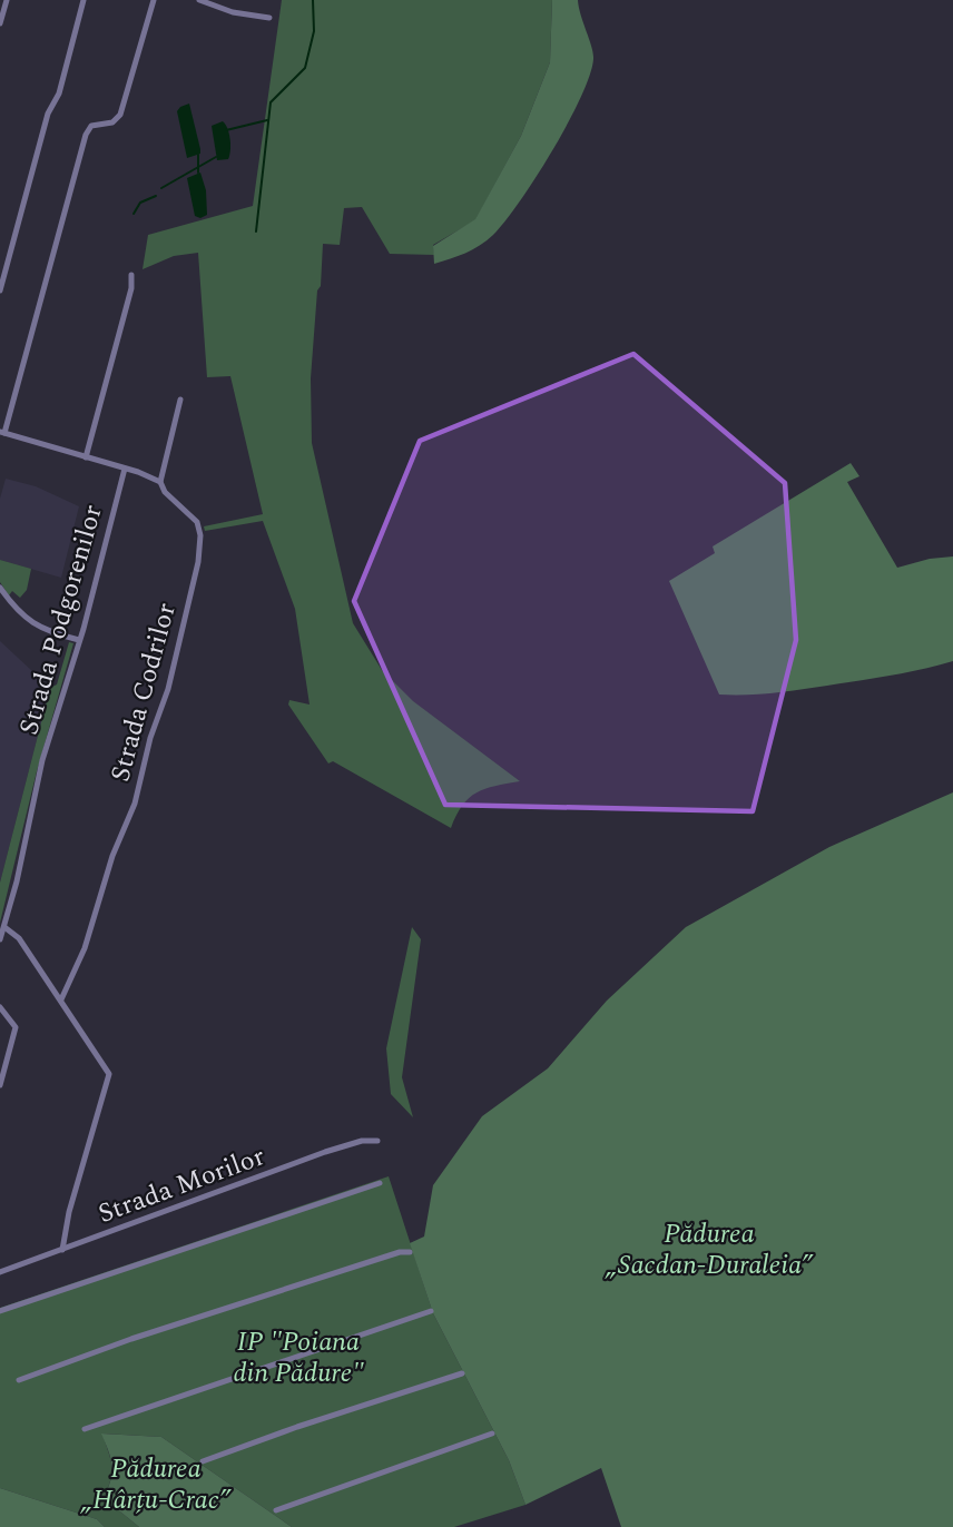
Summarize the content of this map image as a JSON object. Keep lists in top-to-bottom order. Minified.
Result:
{"streets":{"street":["Strada Podgorenilor","Strada Codrilor","Strada Morilor"]},"parks":["Pădurea „Sacdan-Duraleia”","IP \"Poiana din Pădure\"","Pădurea „Hârțu-Crac”"]}
